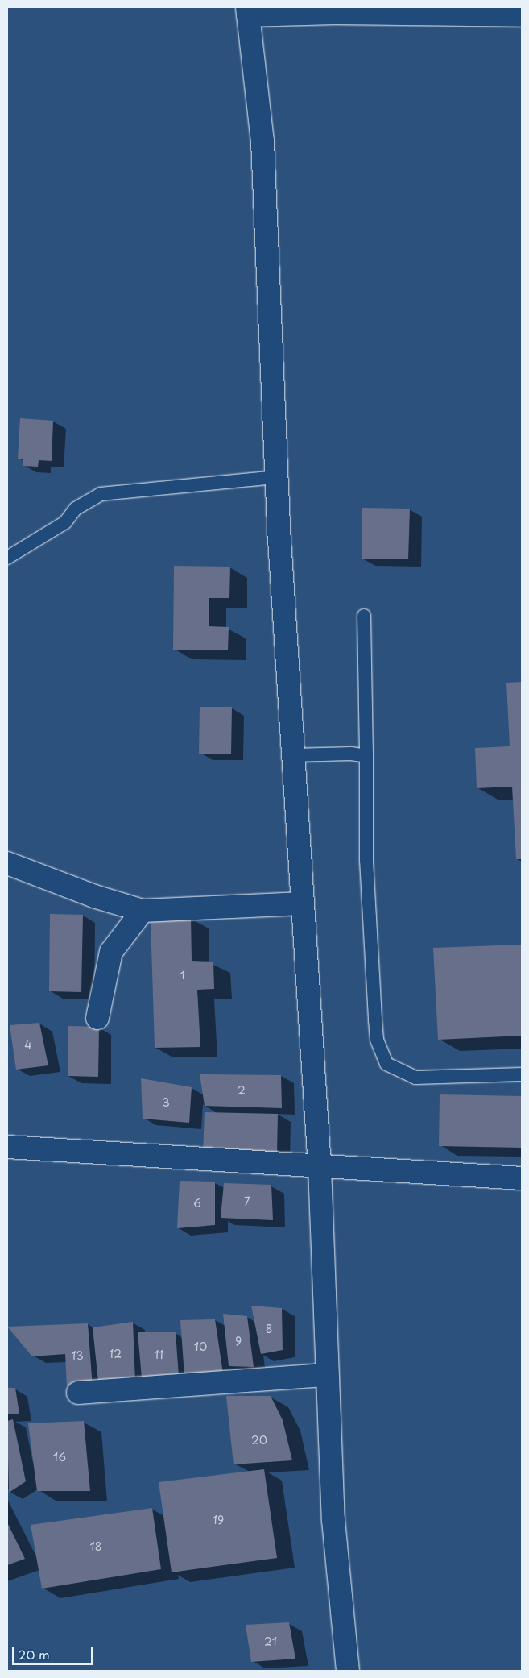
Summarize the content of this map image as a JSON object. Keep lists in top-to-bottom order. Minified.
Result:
{"house_numbers":["1","4","2","3","7","6","8","9","10","12","11","13","20","16","19","18","21"],"scale_bar":"20 m"}
